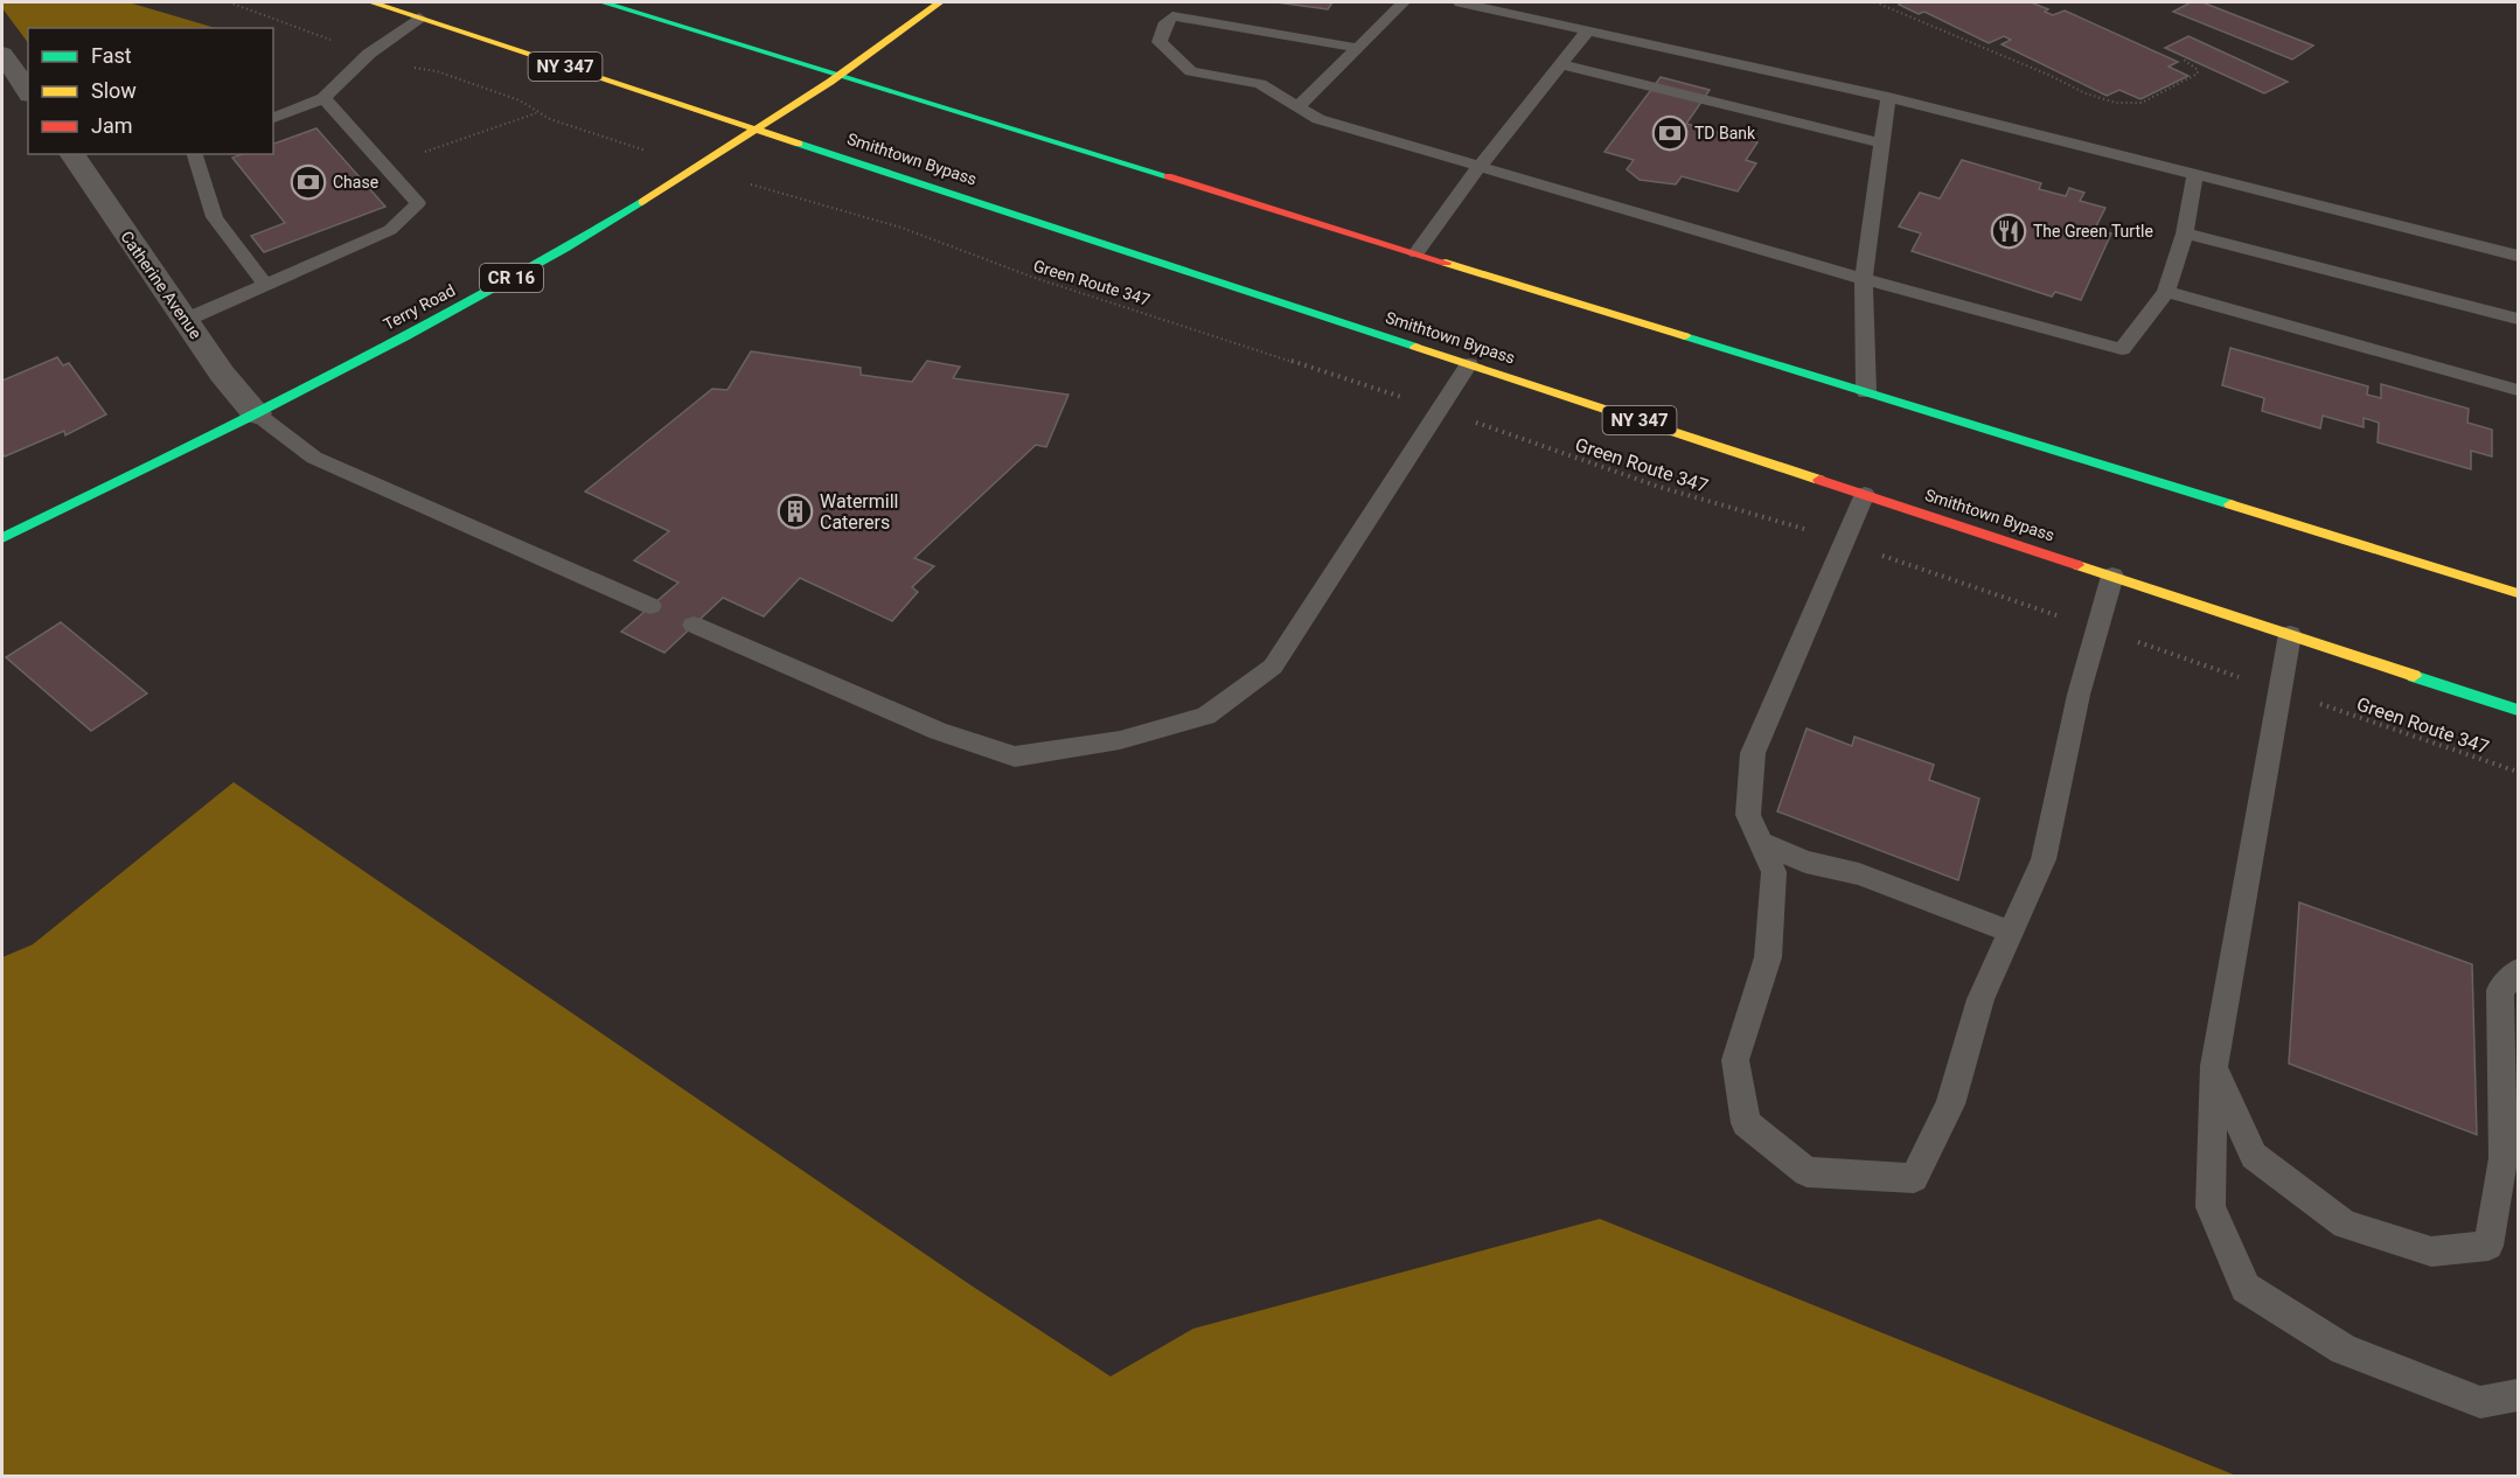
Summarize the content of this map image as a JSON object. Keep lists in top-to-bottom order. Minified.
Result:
{"streets":{"main road":["NY 347","Smithtown Bypass","CR 16","Terry Road"],"street":["Catherine Avenue"],"path":["Green Route 347"]},"crossings":[["Smithtown Bypass","Terry Road"],["Catherine Avenue","Terry Road"]],"places":{"bank":["TD Bank","Chase"],"restaurant":["The Green Turtle"],"building":["Watermill Caterers"]},"legend":["Fast","Slow","Jam"]}
